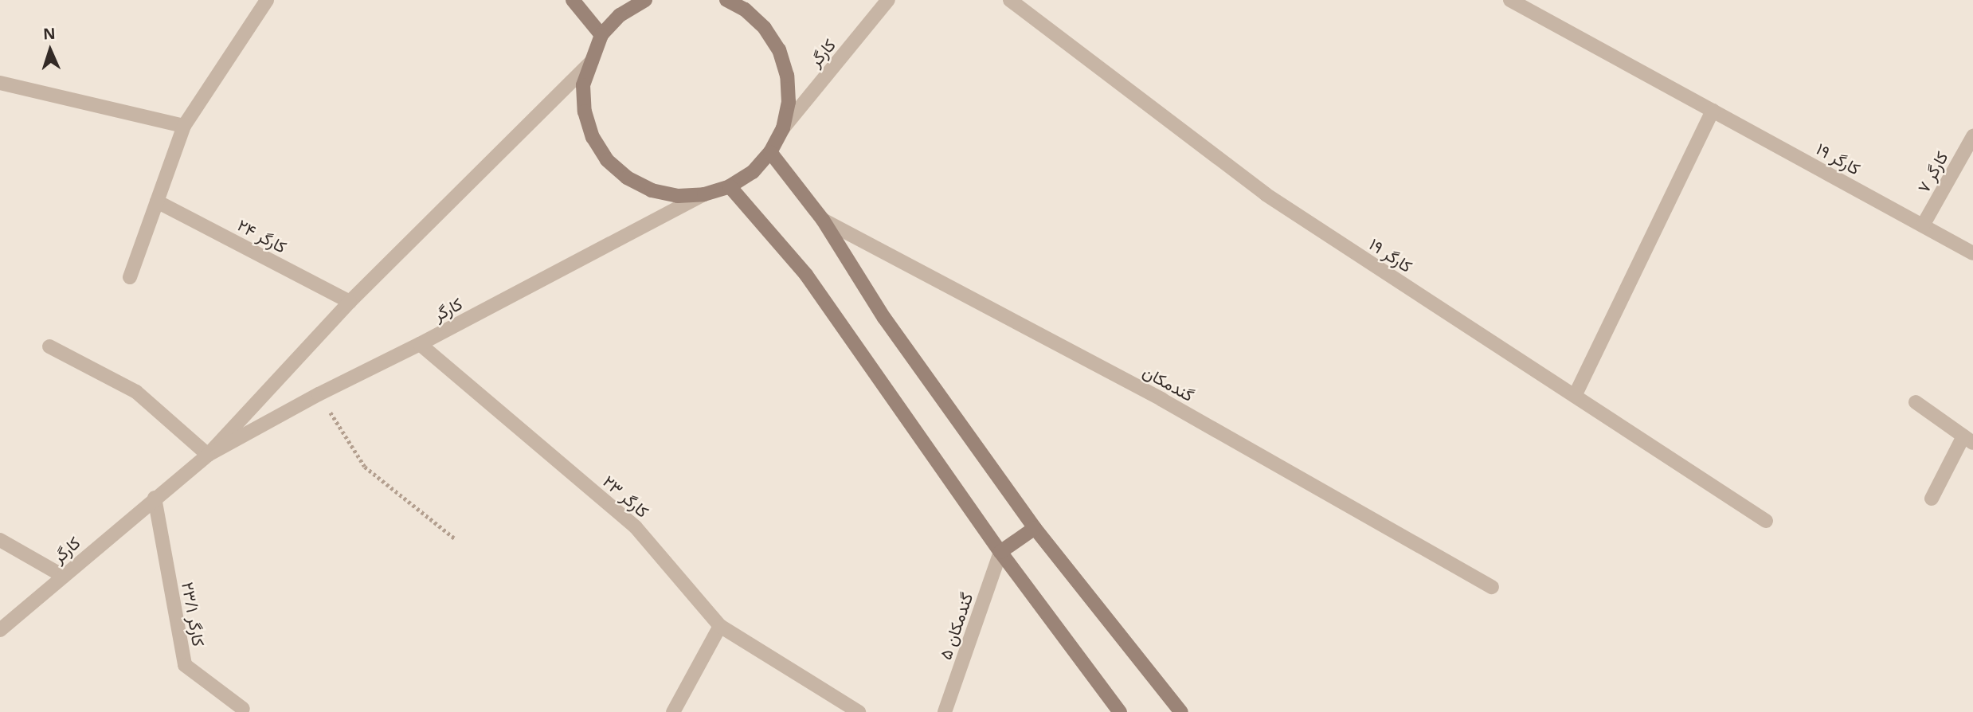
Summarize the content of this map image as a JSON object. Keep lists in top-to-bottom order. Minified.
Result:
{"streets":{"main road":["گندمکان"],"street":["کارگر","کارگر ۱۹","کارگر ۷","کارگر ۲۴","کارگر ۲۳","کارگر ۲۳/۱","گندمکان ۵"]},"crossings":[["کارگر","کارگر ۲۴"],["کارگر","کارگر ۲۳"],["کارگر","کارگر ۲۳/۱"],["کارگر ۱۹","کارگر ۷"]],"north":"top"}
